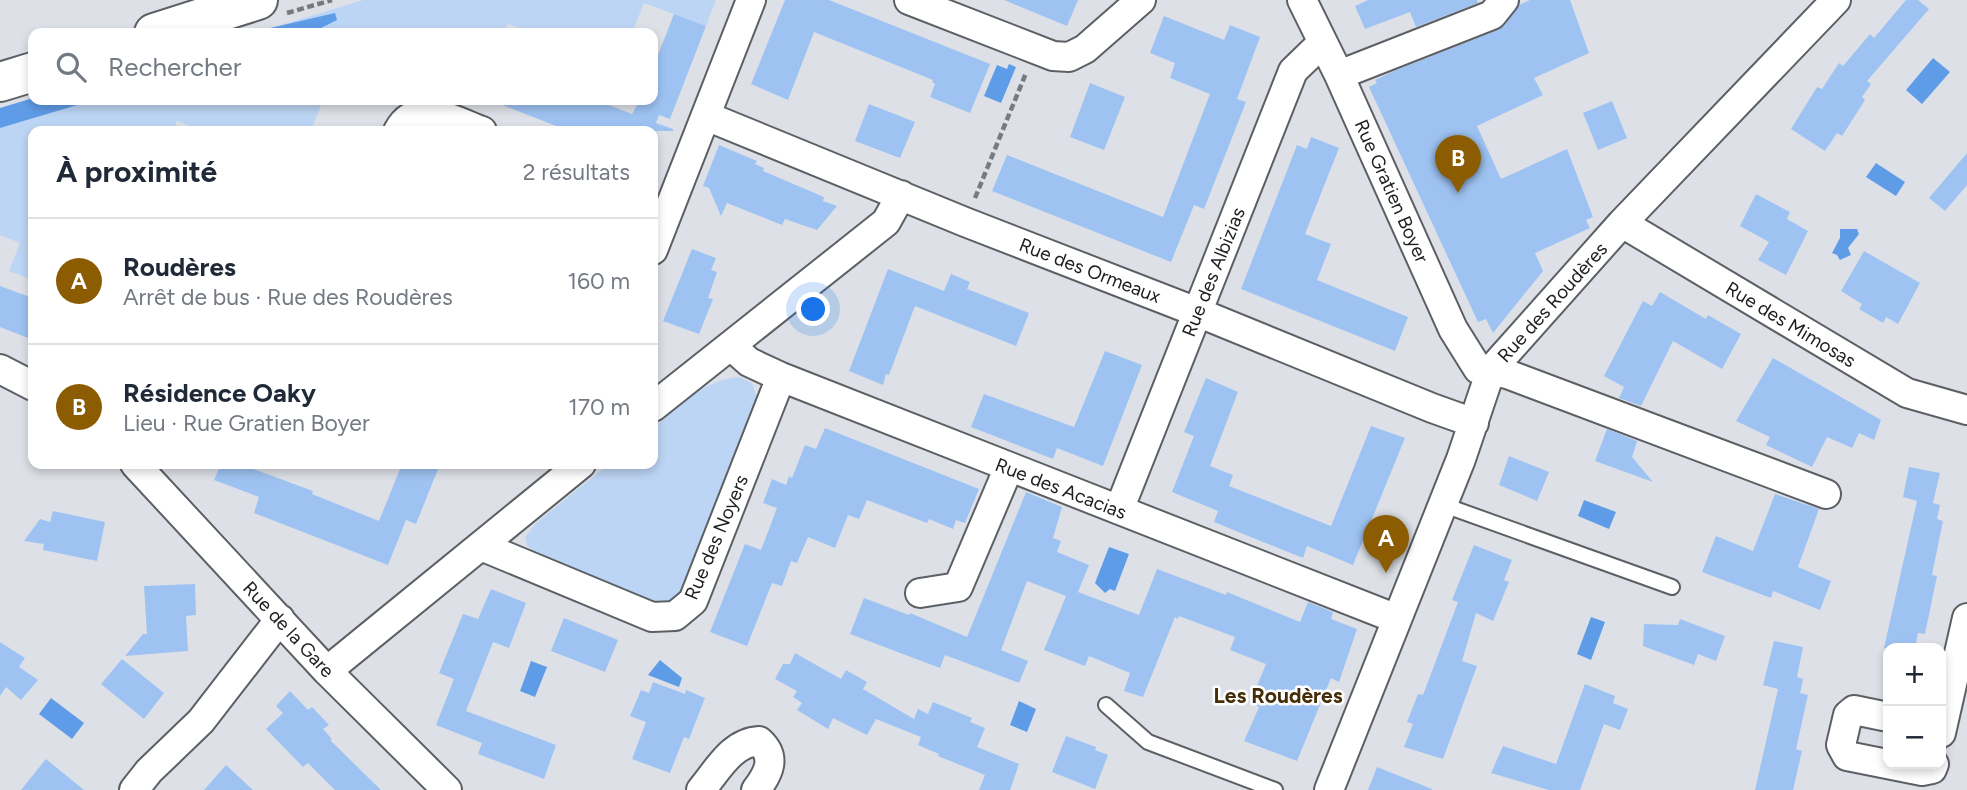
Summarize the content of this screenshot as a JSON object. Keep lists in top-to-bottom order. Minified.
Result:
{"streets":{"street":["Rue Gratien Boyer","Rue des Ormeaux","Rue des Albizias","Rue des Roudères","Rue des Mimosas","Rue des Acacias","Rue des Noyers","Rue de la Gare"]},"crossings":[["Rue Gratien Boyer","Rue des Albizias"],["Rue Gratien Boyer","Rue des Roudères"],["Rue des Ormeaux","Rue des Albizias"],["Rue des Ormeaux","Rue des Roudères"],["Rue des Albizias","Rue des Acacias"],["Rue des Roudères","Rue des Mimosas"],["Rue des Roudères","Rue des Acacias"],["Rue des Acacias","Rue des Noyers"]],"districts":["Les Roudères"],"page":{"search":"Rechercher","heading":["À proximité","2 résultats"],"pins":["B","A"],"list":[{"mark":"A","name":"Roudères","note":"Arrêt de bus · Rue des Roudères","value":"160 m"},{"mark":"B","name":"Résidence Oaky","note":"Lieu · Rue Gratien Boyer","value":"170 m"}],"map_buttons":["+","−"]}}
